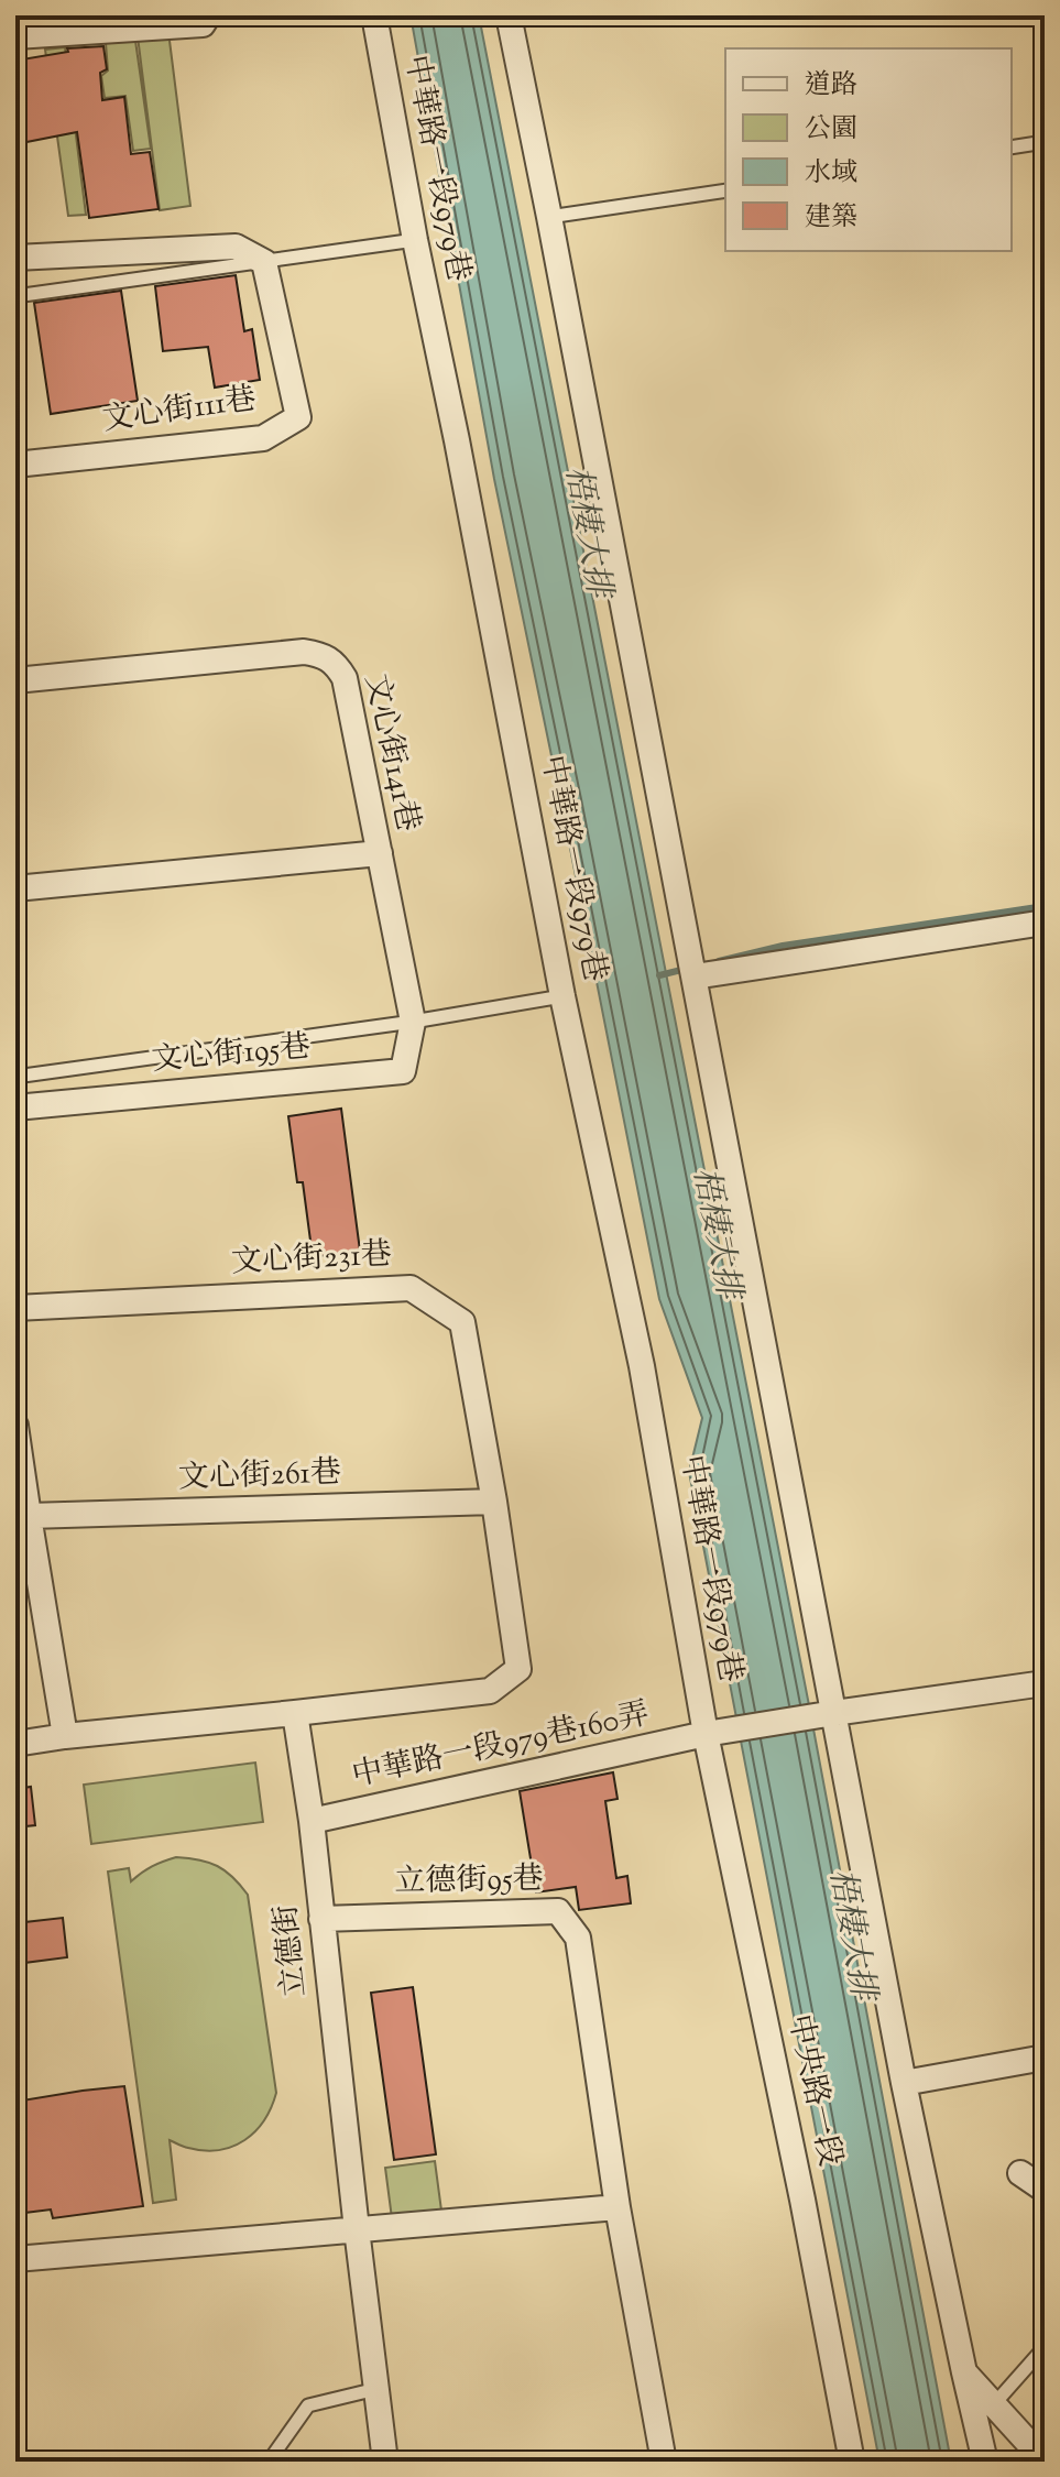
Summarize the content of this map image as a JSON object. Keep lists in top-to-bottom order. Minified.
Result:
{"streets":{"street":["中華路一段979巷","文心街111巷","文心街141巷","文心街195巷","文心街231巷","文心街261巷","中華路一段979巷160弄","立德街95巷","立德街","中央路一段"]},"crossings":[["中華路一段979巷","中華路一段979巷160弄"],["中華路一段979巷","中央路一段"],["文心街141巷","文心街195巷"],["文心街231巷","文心街261巷"],["文心街231巷","立德街"],["中華路一段979巷160弄","立德街"],["中華路一段979巷160弄","中央路一段"],["立德街95巷","立德街"]],"water":["梧棲大排"],"legend":["道路","公園","水域","建築"]}
